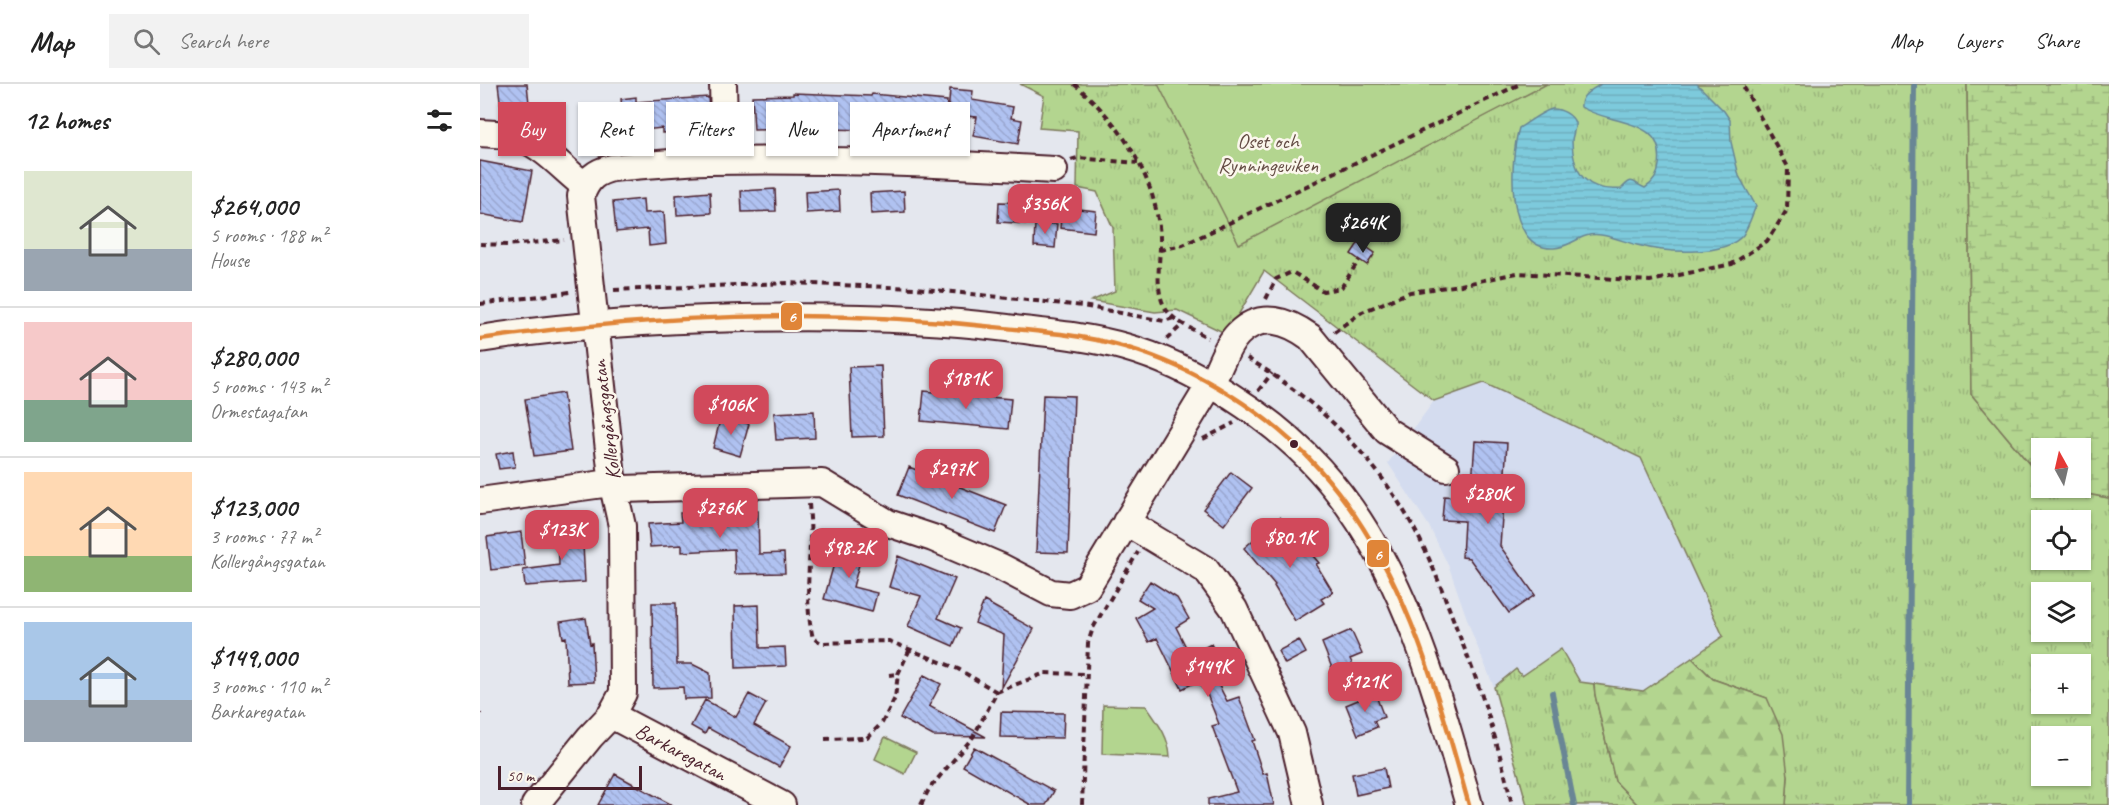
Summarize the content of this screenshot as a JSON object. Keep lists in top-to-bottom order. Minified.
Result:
{"streets":{"street":["Kollergångsgatan","Barkaregatan"]},"crossings":[["Kollergångsgatan","Barkaregatan"]],"parks":["Oset och Rynningeviken"],"lines":["transit line 6"],"scale_bar":"50 m","north":"top","page":{"header":"Map","search":"Search here","nav":["Map","Layers","Share"],"heading":"12 homes","chip":["Buy","Rent","Filters","New","Apartment"],"list":[{"name":"$264,000","note":"5 rooms · 188 m² · House"},{"name":"$280,000","note":"5 rooms · 143 m² · Ormestagatan"},{"name":"$123,000","note":"3 rooms · 77 m² · Kollergångsgatan"},{"name":"$149,000","note":"3 rooms · 110 m² · Barkaregatan"}],"price":["$356K","$264K","$181K","$106K","$297K","$280K","$276K","$123K","$80.1K","$98.2K","$149K","$121K"],"map_buttons":["+","−"],"scale":"50 m"}}
